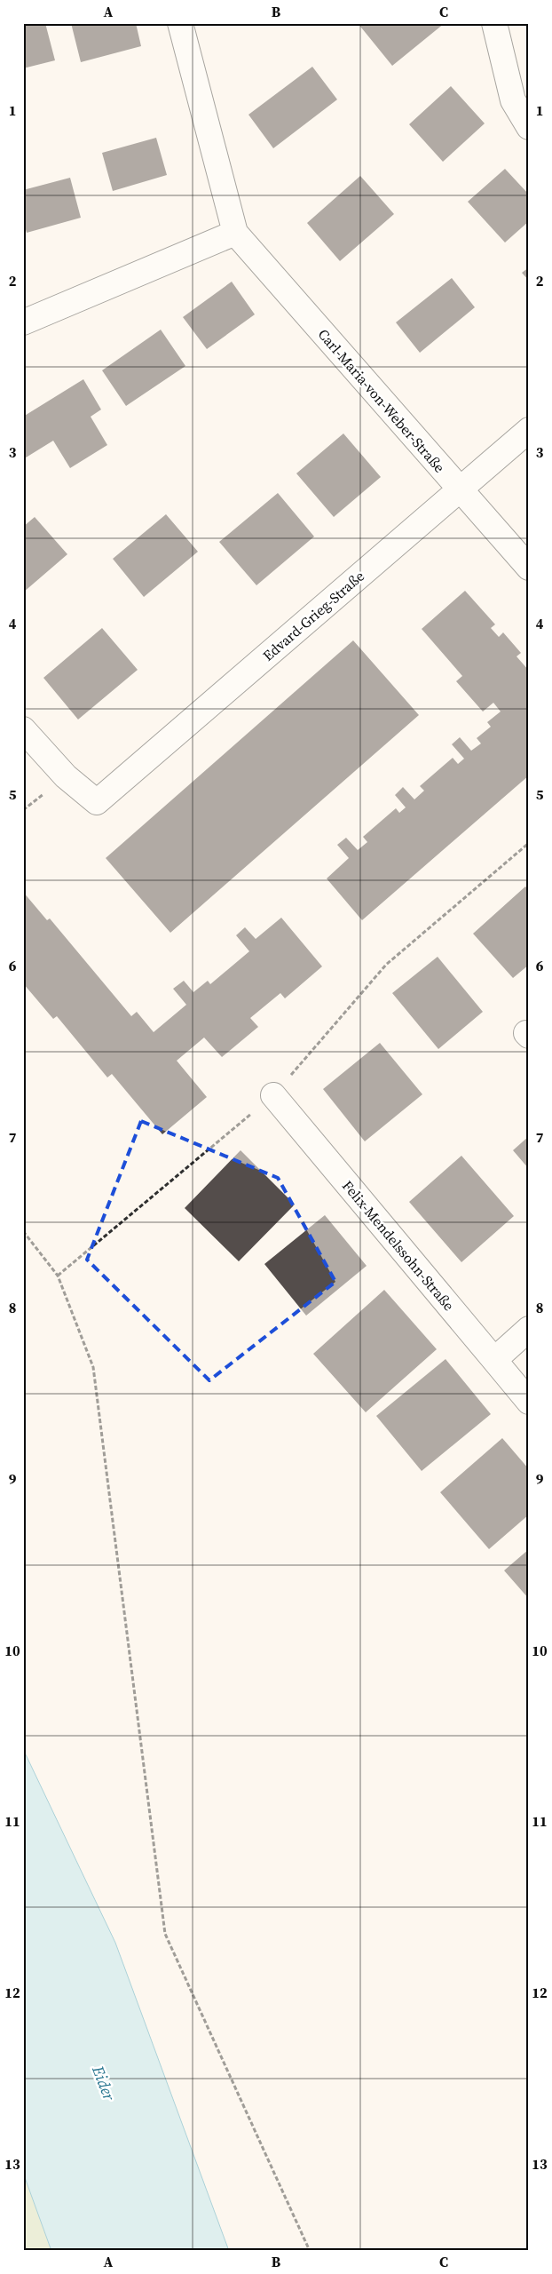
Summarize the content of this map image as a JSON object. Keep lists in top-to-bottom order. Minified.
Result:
{"streets":{"street":["Carl-Maria-von-Weber-Straße","Edvard-Grieg-Straße","Felix-Mendelssohn-Straße"]},"crossings":[["Carl-Maria-von-Weber-Straße","Edvard-Grieg-Straße"]],"water":["Eider"],"grid":{"columns":["A","B","C"],"rows":["1","2","3","4","5","6","7","8","9","10","11","12","13"]}}
